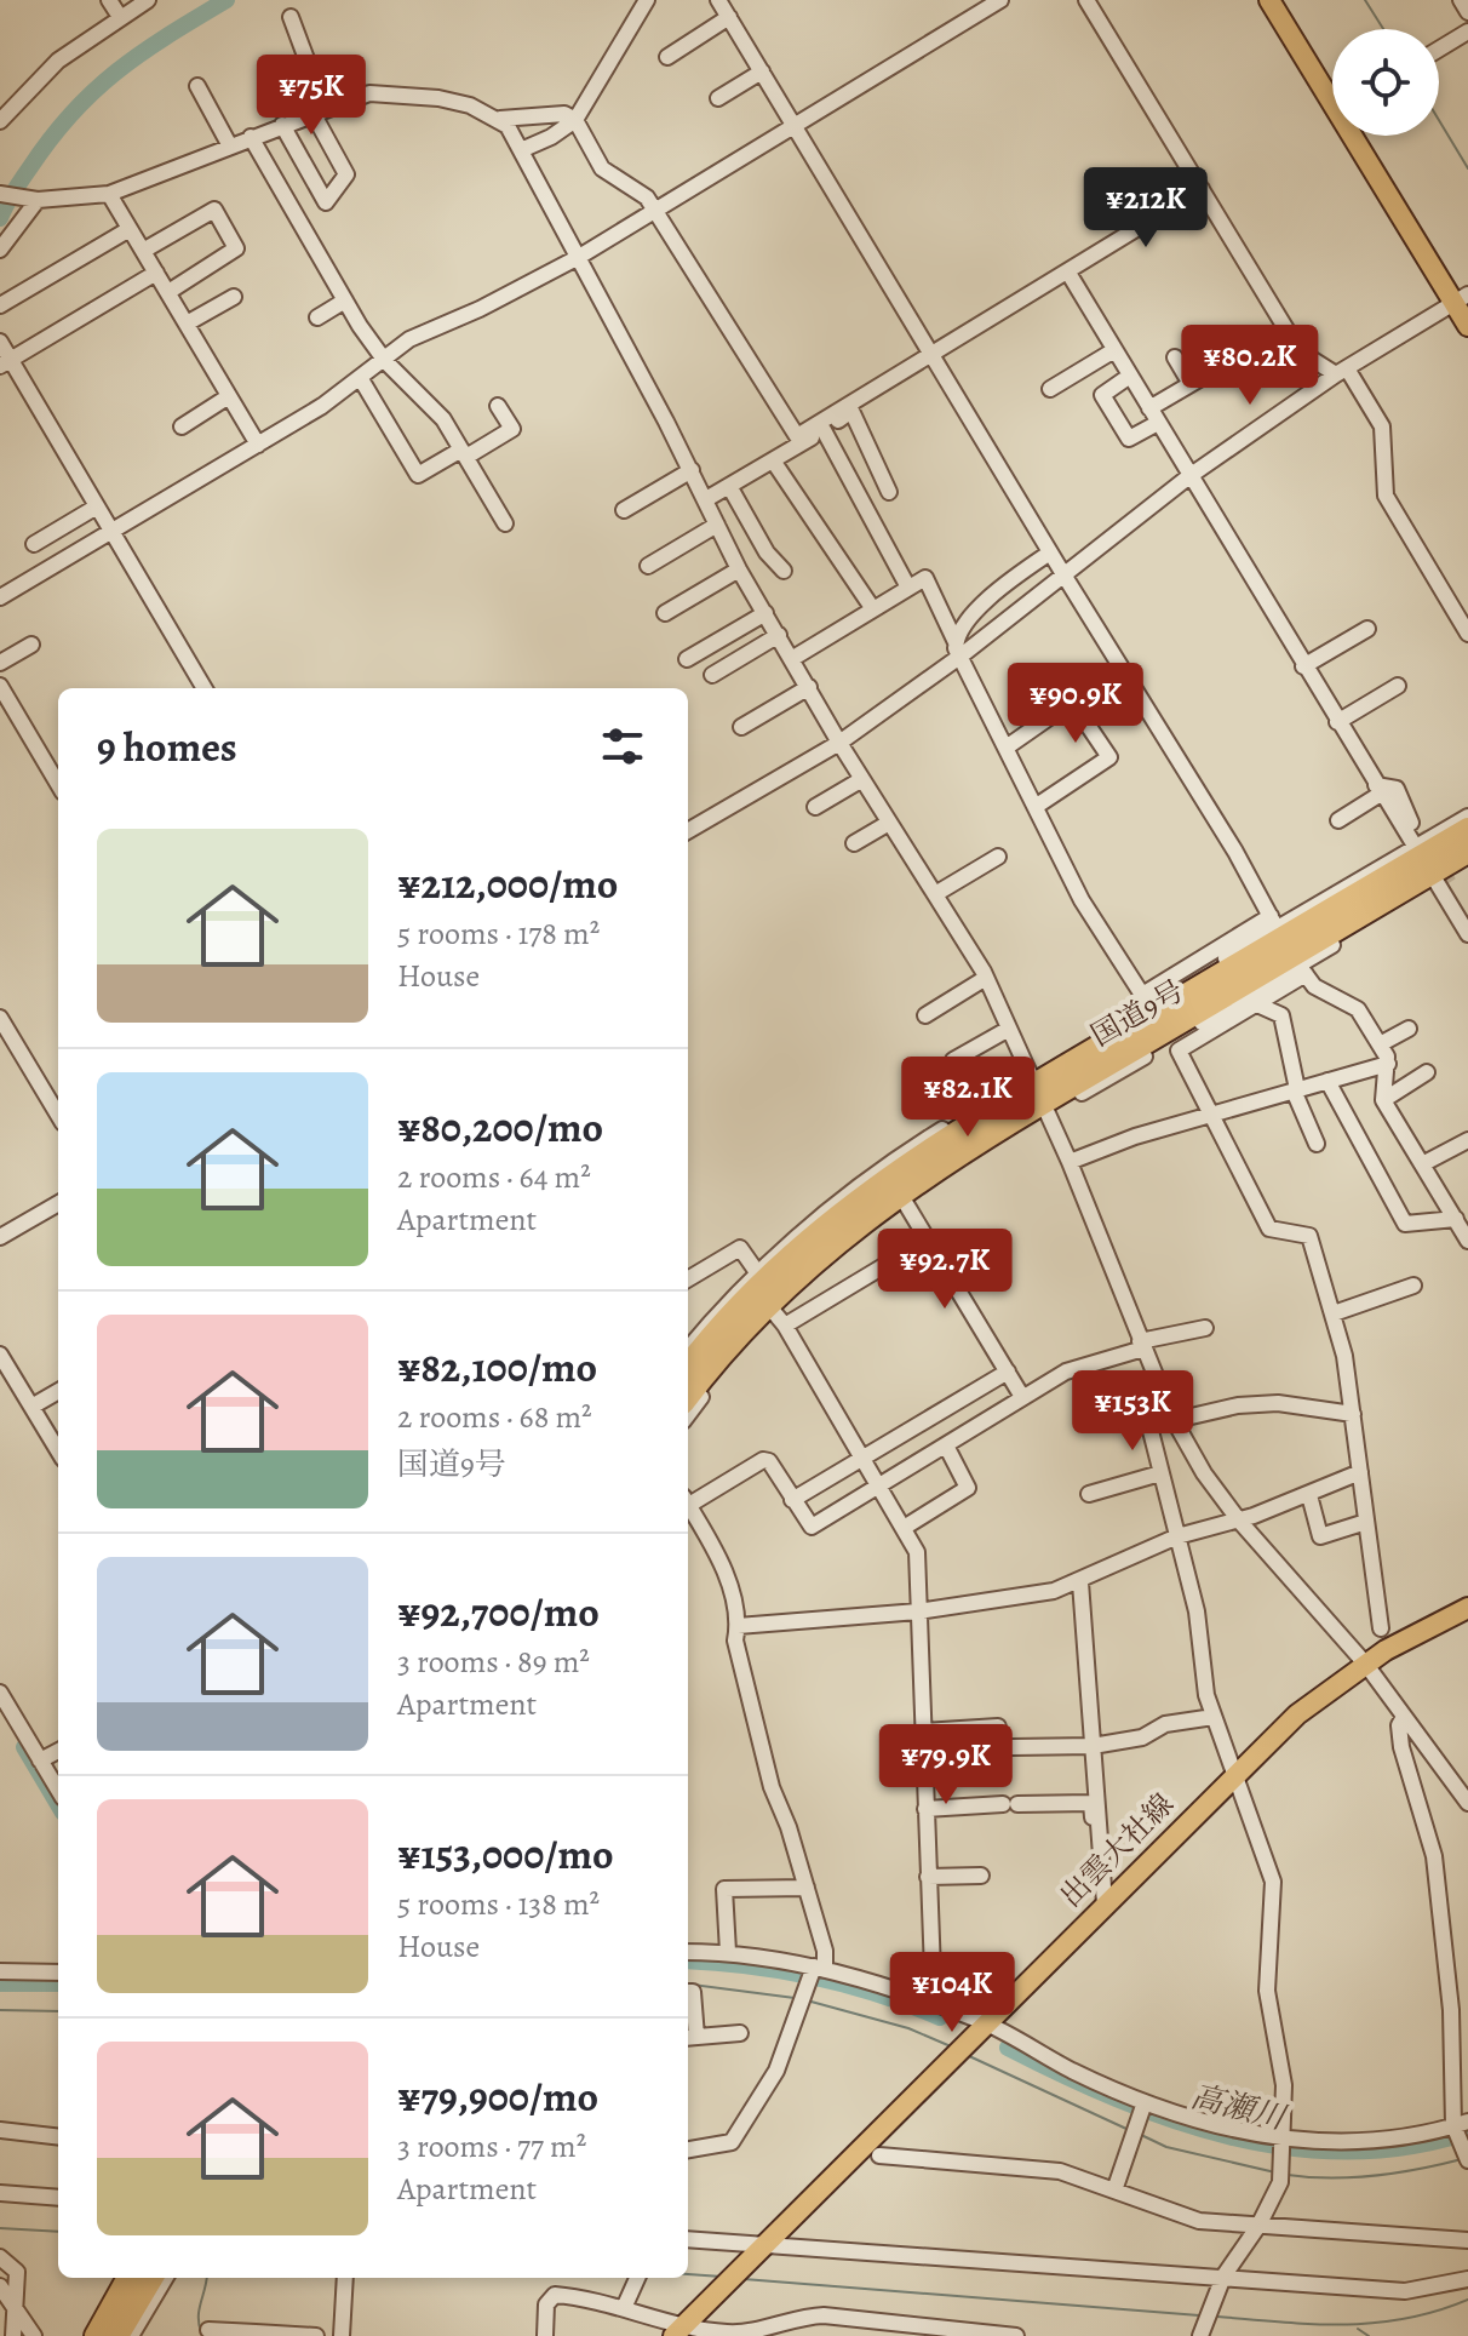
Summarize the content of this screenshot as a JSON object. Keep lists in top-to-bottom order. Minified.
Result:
{"streets":{"highway":["国道9号"],"main road":["出雲大社線"]},"water":["高瀬川"],"page":{"price":["¥75K","¥212K","¥80.2K","¥90.9K","¥82.1K","¥92.7K","¥153K","¥79.9K","¥104K"],"heading":"9 homes","list":[{"name":"¥212,000/mo","note":"5 rooms · 178 m² · House"},{"name":"¥80,200/mo","note":"2 rooms · 64 m² · Apartment"},{"name":"¥82,100/mo","note":"2 rooms · 68 m² · 国道9号"},{"name":"¥92,700/mo","note":"3 rooms · 89 m² · Apartment"},{"name":"¥153,000/mo","note":"5 rooms · 138 m² · House"},{"name":"¥79,900/mo","note":"3 rooms · 77 m² · Apartment"}]}}
